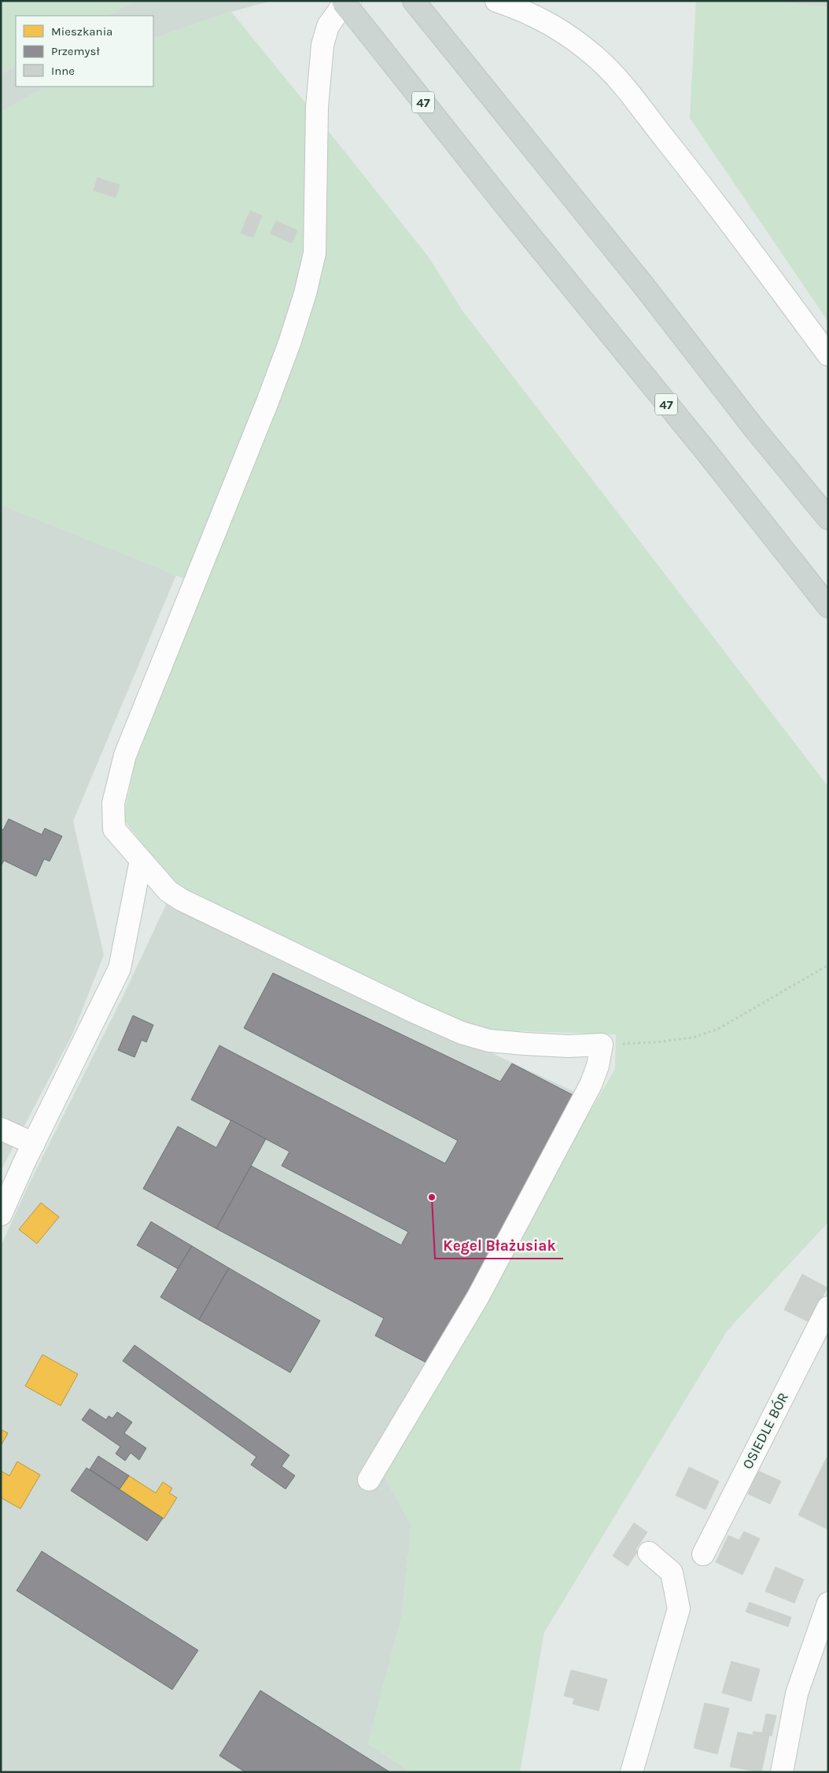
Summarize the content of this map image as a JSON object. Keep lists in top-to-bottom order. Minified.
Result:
{"streets":{"main road":["47"],"street":["OSIEDLE BÓR"]},"places":["Kegel Błażusiak"],"legend":["Mieszkania","Przemysł","Inne"]}
